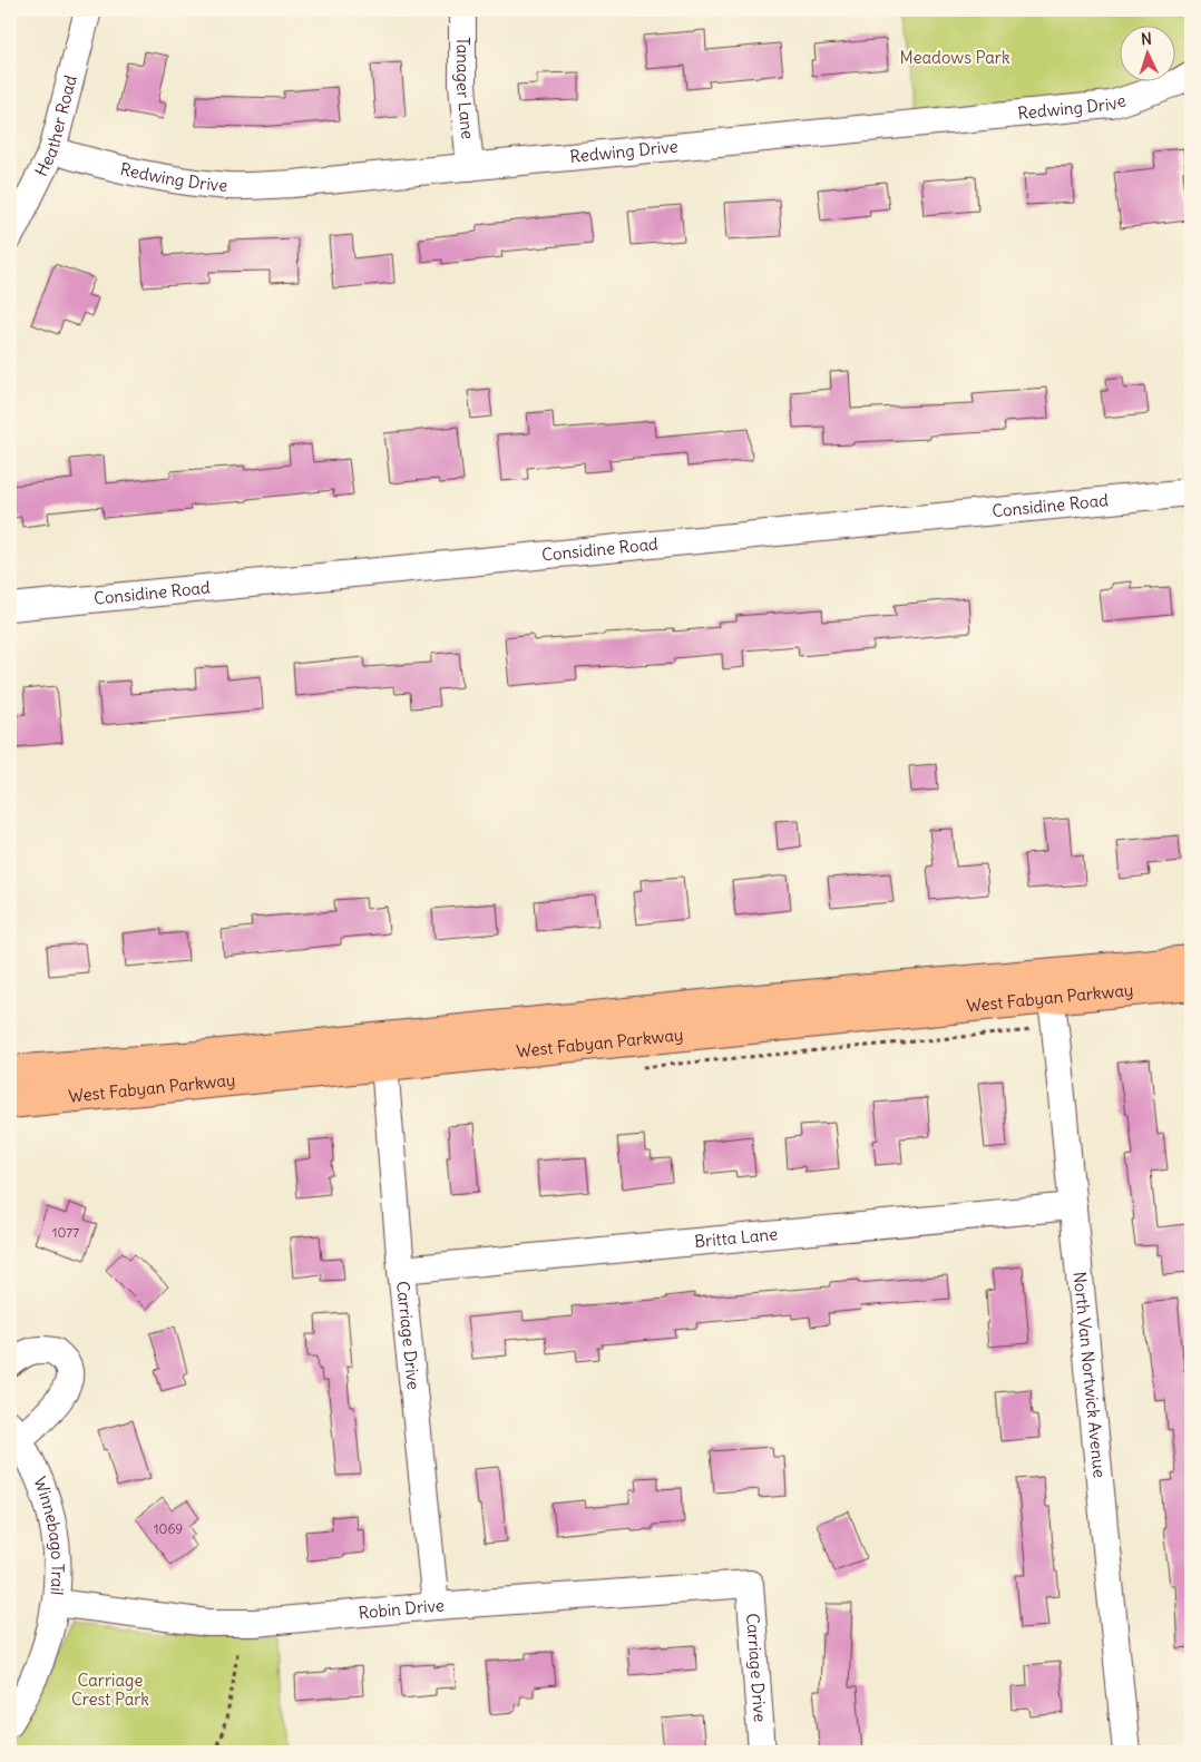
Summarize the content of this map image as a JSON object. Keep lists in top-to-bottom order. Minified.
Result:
{"streets":{"main road":["West Fabyan Parkway"],"street":["Tanager Lane","Redwing Drive","Heather Road","Considine Road","Britta Lane","Carriage Drive","North Van Nortwick Avenue","Winnebago Trail","Robin Drive"]},"crossings":[["Tanager Lane","Redwing Drive"],["Redwing Drive","Heather Road"],["West Fabyan Parkway","Carriage Drive"],["West Fabyan Parkway","North Van Nortwick Avenue"],["Britta Lane","Carriage Drive"],["Britta Lane","North Van Nortwick Avenue"],["Carriage Drive","Robin Drive"],["Winnebago Trail","Robin Drive"]],"parks":["Meadows Park","Carriage Crest Park"],"house_numbers":["1077","1069"],"north":"top"}
